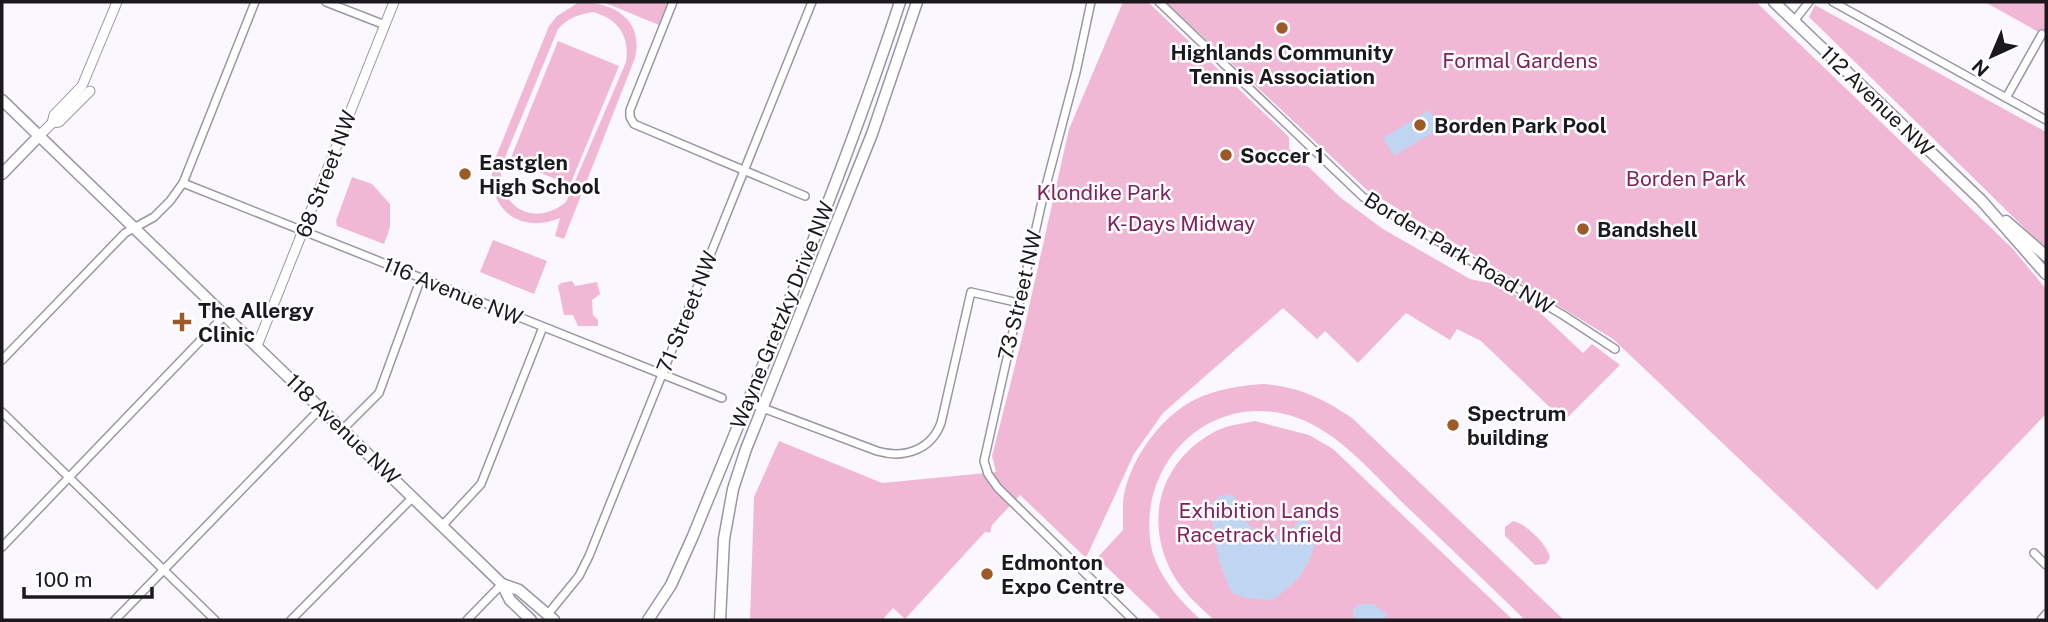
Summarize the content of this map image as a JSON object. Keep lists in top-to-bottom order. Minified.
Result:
{"streets":{"main road":["112 Avenue NW","Wayne Gretzky Drive NW","118 Avenue NW"],"street":["68 Street NW","Borden Park Road NW","116 Avenue NW","73 Street NW","71 Street NW"]},"crossings":[["68 Street NW","116 Avenue NW"],["68 Street NW","118 Avenue NW"],["116 Avenue NW","71 Street NW"],["71 Street NW","118 Avenue NW"]],"parks":["Formal Gardens","Borden Park","Klondike Park","K-Days Midway","Exhibition Lands Racetrack Infield"],"places":{"other":["Highlands Community Tennis Association","Borden Park Pool","Soccer 1","Eastglen High School","Bandshell","Spectrum building","Edmonton Expo Centre"],"health":["The Allergy Clinic"]},"scale_bar":"100 m","north":"bottom left"}
